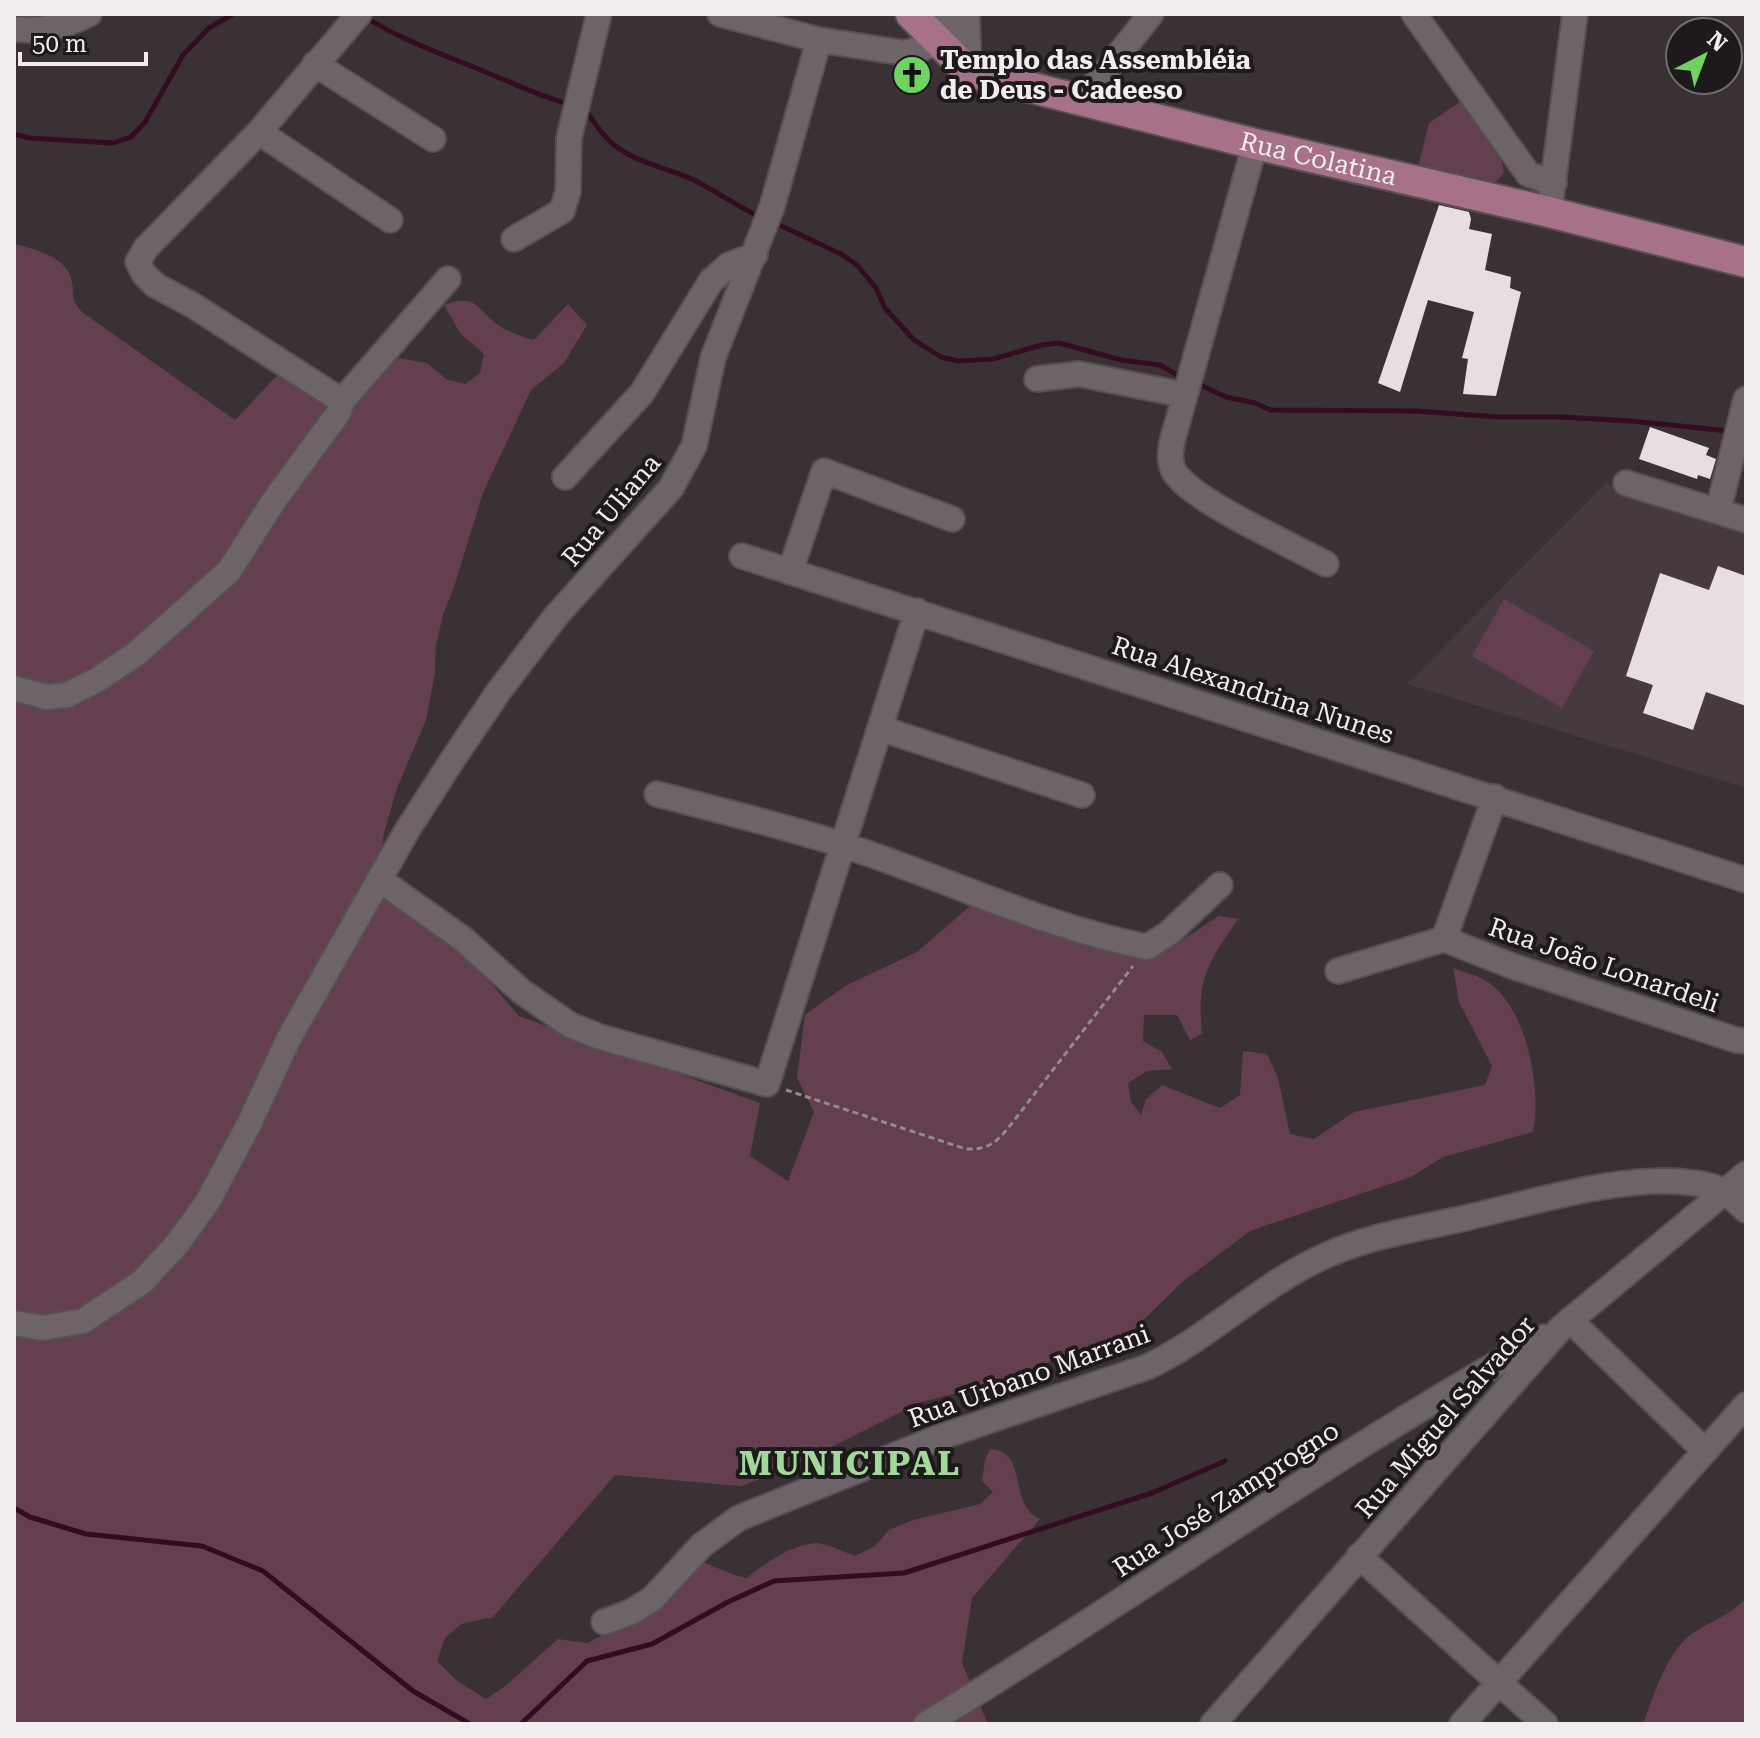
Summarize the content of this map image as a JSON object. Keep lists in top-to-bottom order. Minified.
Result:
{"streets":{"main road":["Rua Colatina"],"street":["Rua Uliana","Rua Alexandrina Nunes","Rua João Lonardeli","Rua Urbano Marrani","Rua Miguel Salvador","Rua José Zamprogno"]},"crossings":[["Rua Urbano Marrani","Rua Miguel Salvador"],["Rua Miguel Salvador","Rua José Zamprogno"]],"districts":["MUNICIPAL"],"places":{"church":["Templo das Assembléia de Deus - Cadeeso"]},"scale_bar":"50 m","north":"top right"}
